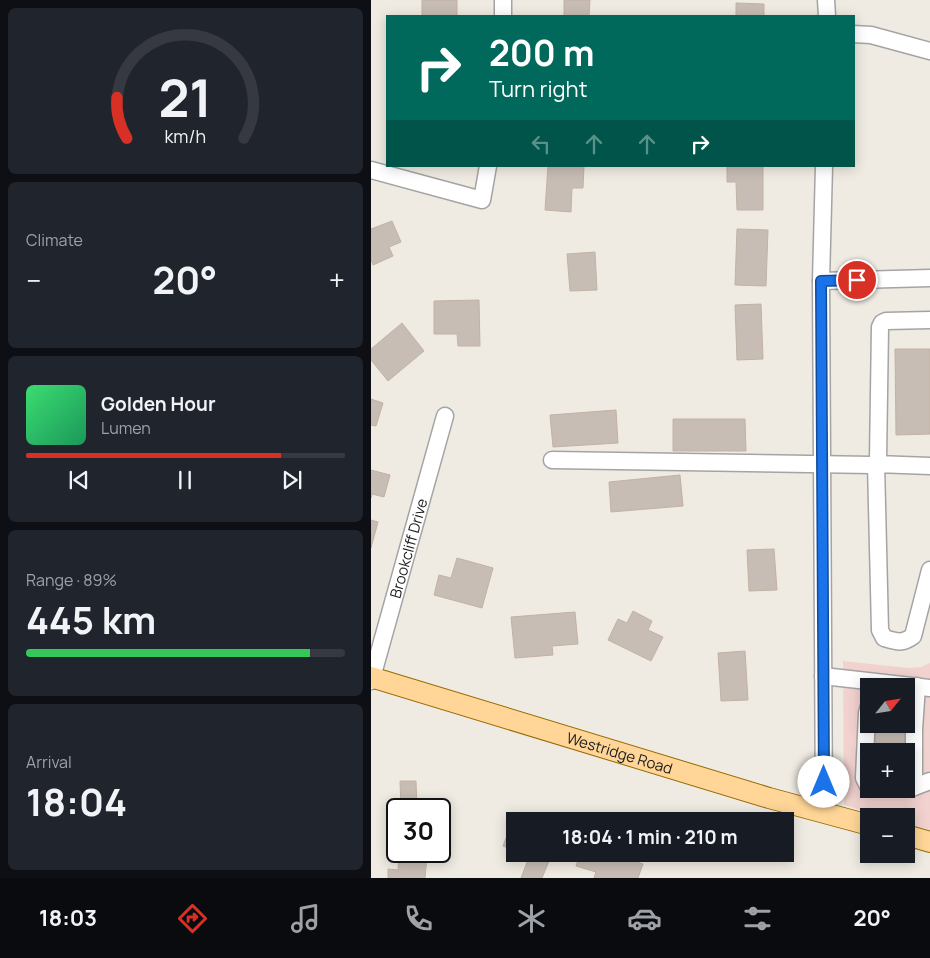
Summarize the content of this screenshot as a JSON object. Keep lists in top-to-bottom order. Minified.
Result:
{"streets":{"main road":["Westridge Road"],"street":["Brookcliff Drive"]},"crossings":[["Brookcliff Drive","Westridge Road"]],"north":"top right","page":{"turn":["200 m","Turn right"],"tile":["Climate",["Range · 89%","445 km"],["Arrival","18:04"]],"heat":["−","20°","+"],"song":["Golden Hour","Lumen"],"map_buttons":["+","−"],"limit":"30","trip":"18:04 · 1 min · 210 m","tabs":["18:03","20°"],"gauge":["21","km/h"]}}
